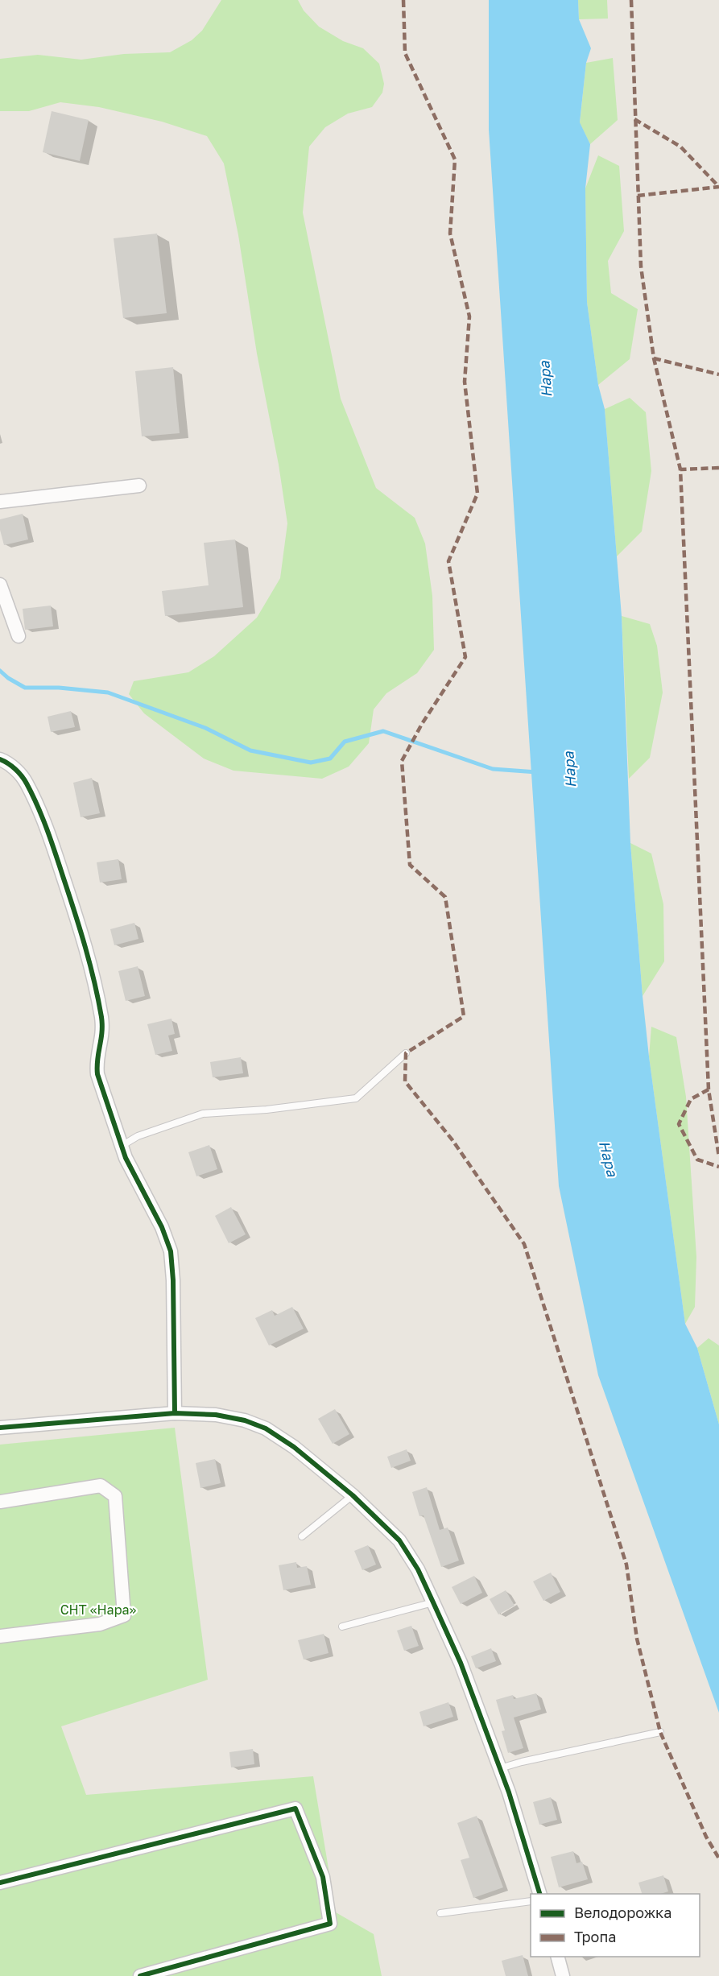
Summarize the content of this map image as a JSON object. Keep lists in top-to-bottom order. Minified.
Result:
{"water":["Нара"],"parks":["СНТ «Нара»"],"legend":["Велодорожка","Тропа"]}
